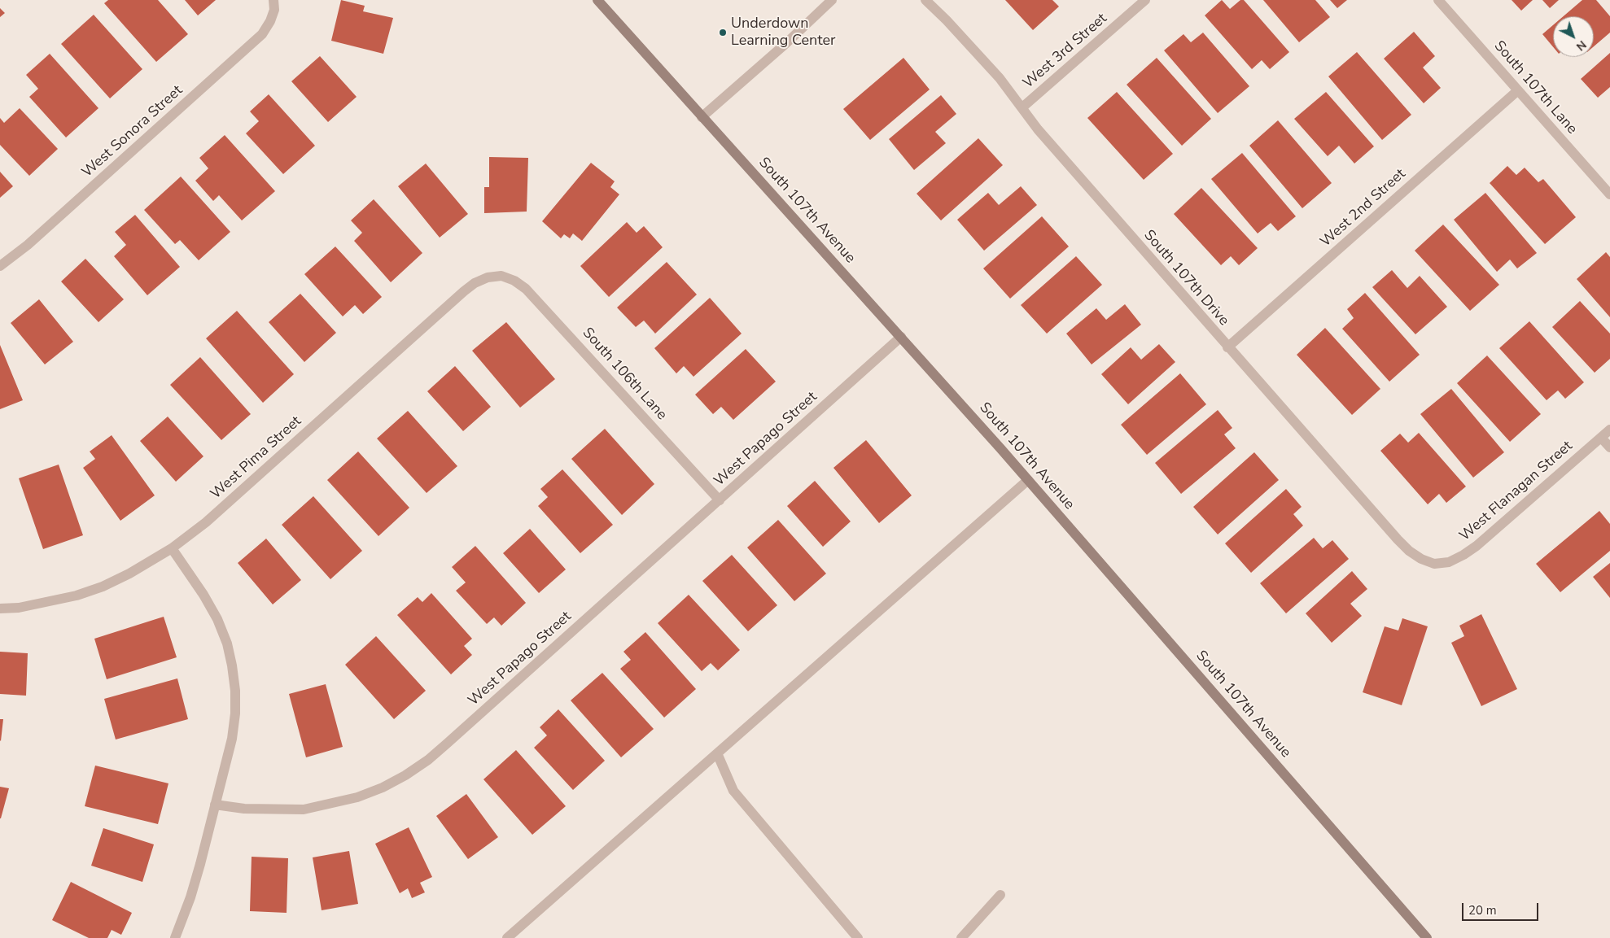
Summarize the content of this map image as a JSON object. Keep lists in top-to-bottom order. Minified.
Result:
{"streets":{"main road":["South 107th Avenue"],"street":["West 3rd Street","South 107th Lane","West Sonora Street","West 2nd Street","South 107th Drive","South 106th Lane","West Papago Street","West Pima Street","West Flanagan Street"]},"crossings":[["West 3rd Street","South 107th Drive"],["South 107th Lane","West 2nd Street"],["West 2nd Street","South 107th Drive"],["South 107th Avenue","West Papago Street"],["South 107th Drive","West Flanagan Street"],["South 106th Lane","West Papago Street"],["South 106th Lane","West Pima Street"]],"places":["Underdown Learning Center"],"scale_bar":"20 m","north":"bottom right"}
